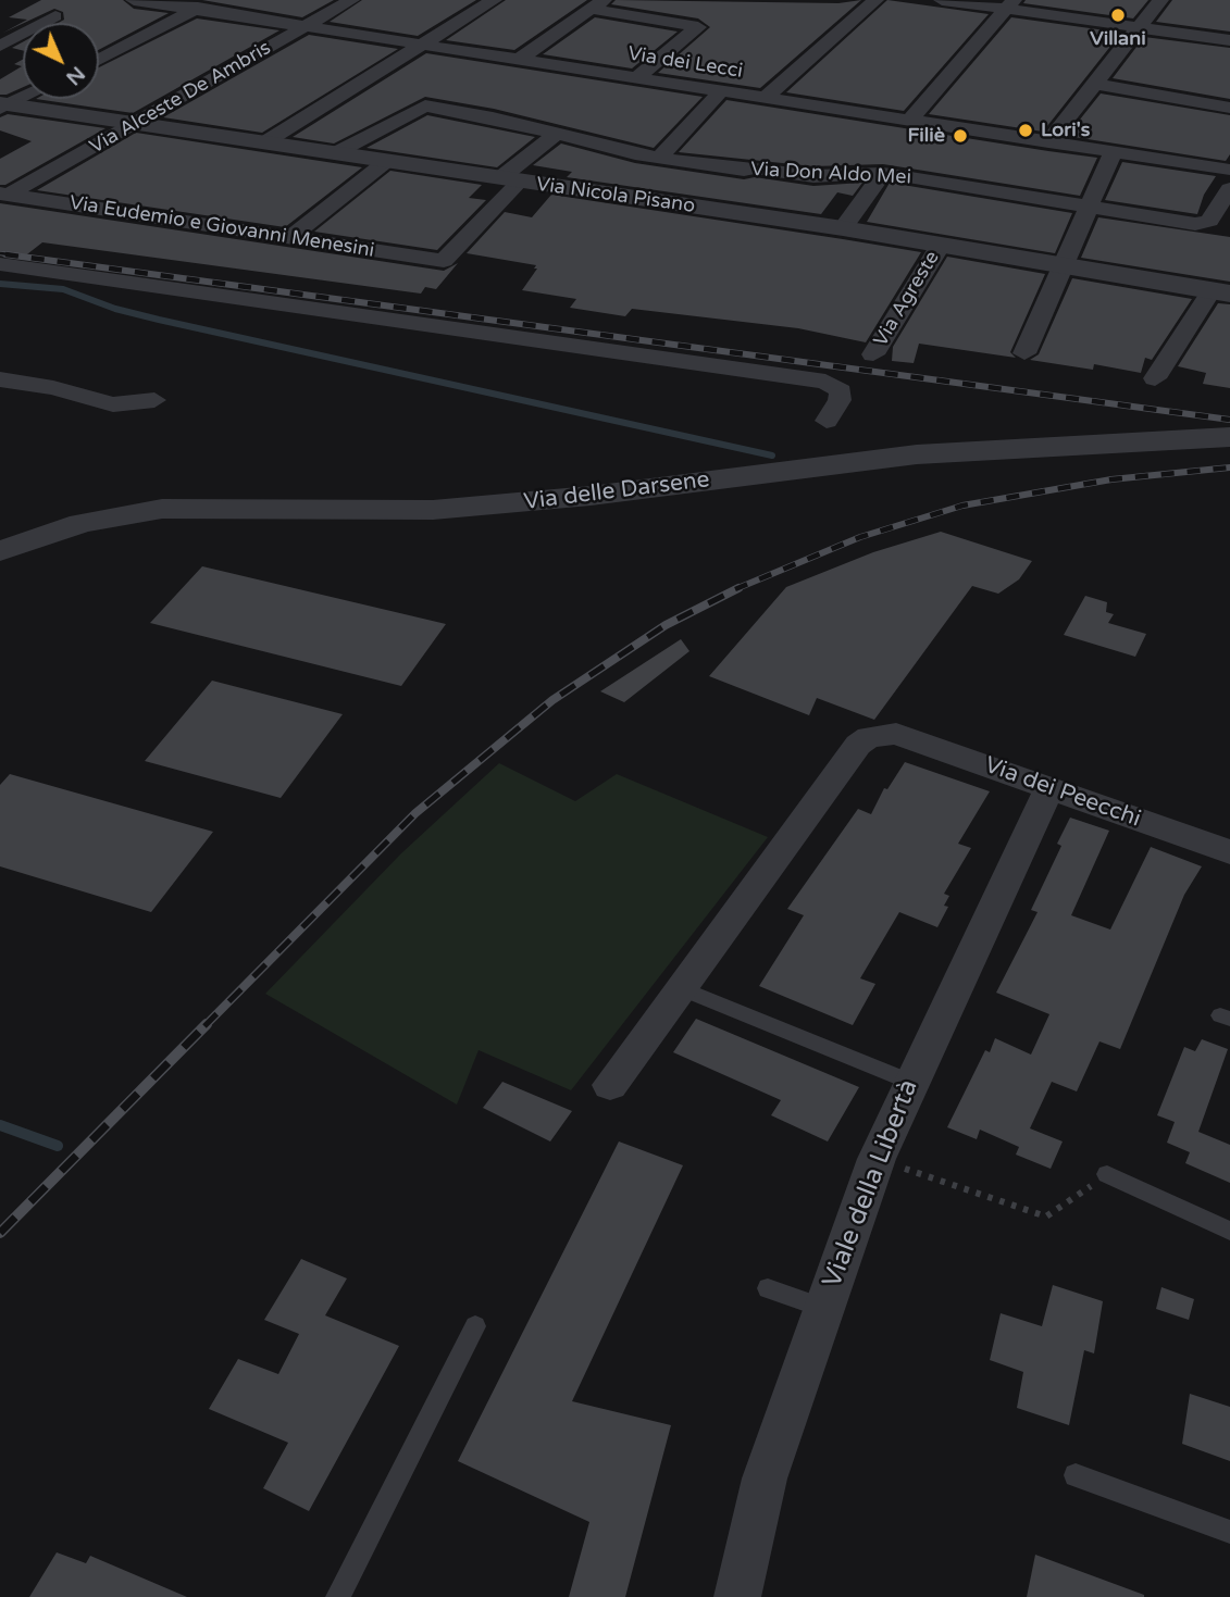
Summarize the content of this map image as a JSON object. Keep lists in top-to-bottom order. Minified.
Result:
{"streets":{"street":["Via dei Lecci","Via Alceste De Ambris","Via Don Aldo Mei","Via Nicola Pisano","Via Eudemio e Giovanni Menesini","Via Agreste","Via delle Darsene","Via dei Peecchi","Viale della Libertà"]},"crossings":[["Via dei Lecci","Via Alceste De Ambris"],["Via Alceste De Ambris","Via Nicola Pisano"],["Via Alceste De Ambris","Via Eudemio e Giovanni Menesini"],["Via Don Aldo Mei","Via Nicola Pisano"],["Via Nicola Pisano","Via Eudemio e Giovanni Menesini"],["Via Nicola Pisano","Via Agreste"],["Via dei Peecchi","Viale della Libertà"]],"places":["Villani","Lori's","Filiè"],"north":"bottom right"}
